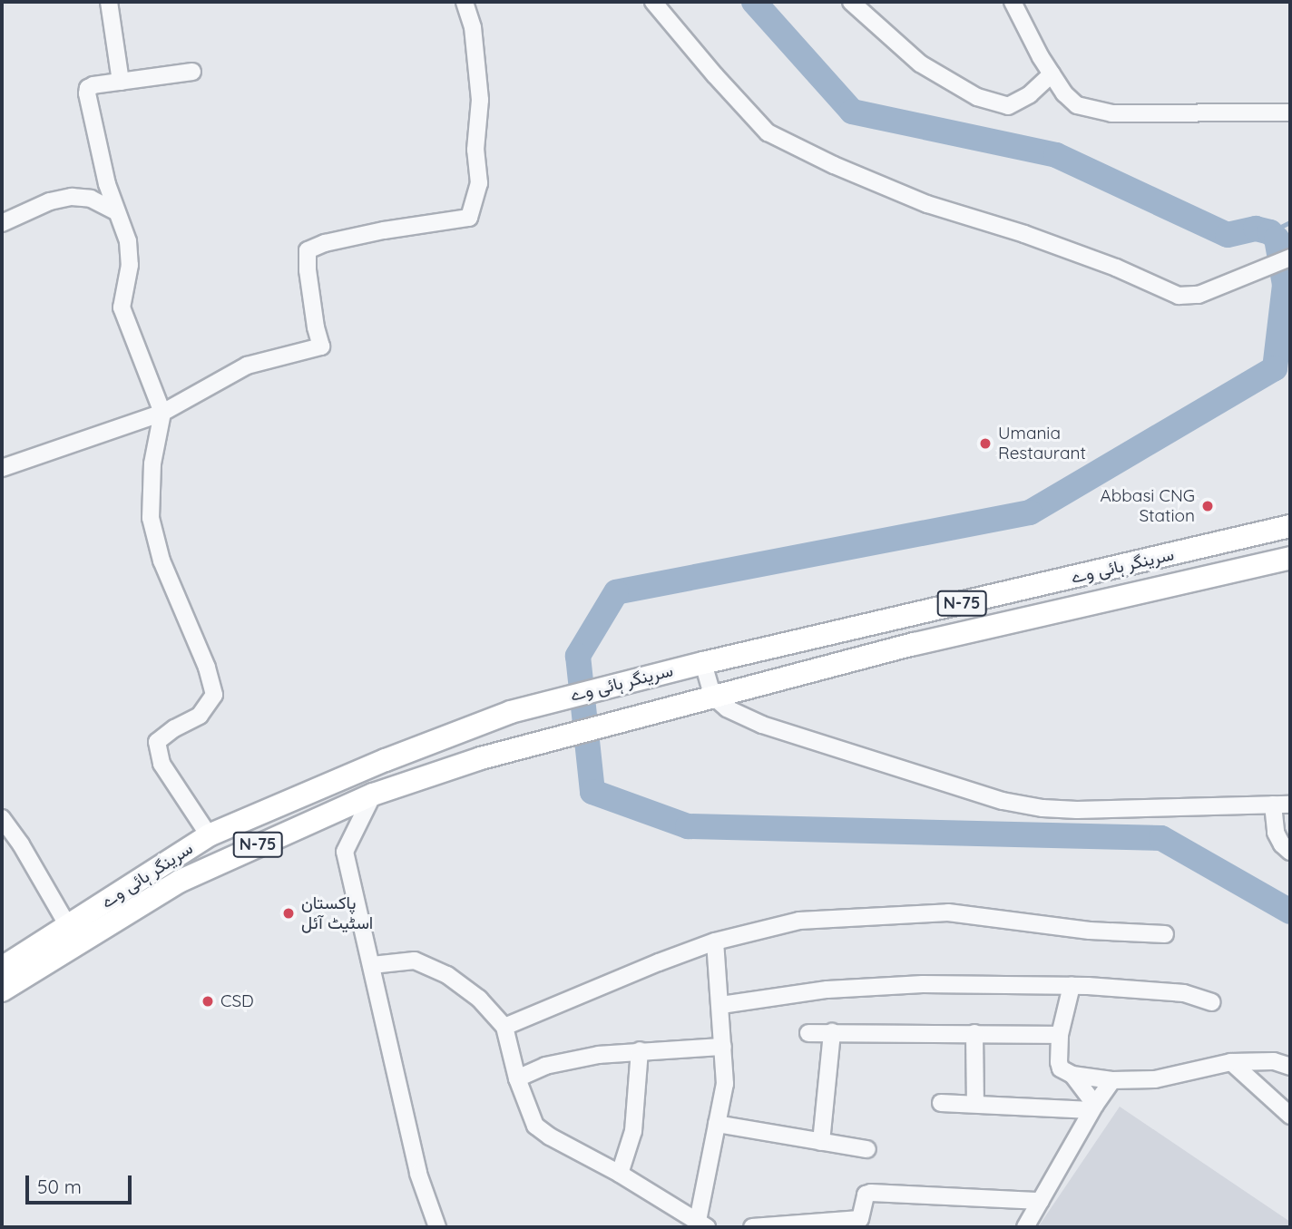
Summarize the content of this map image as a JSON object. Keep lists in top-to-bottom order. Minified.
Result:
{"streets":{"highway":["سرینگر ہائی وے","N-75"]},"places":["Umania Restaurant","Abbasi CNG Station","پاکستان اسٹیٹ آئل","CSD"],"scale_bar":"50 m"}
